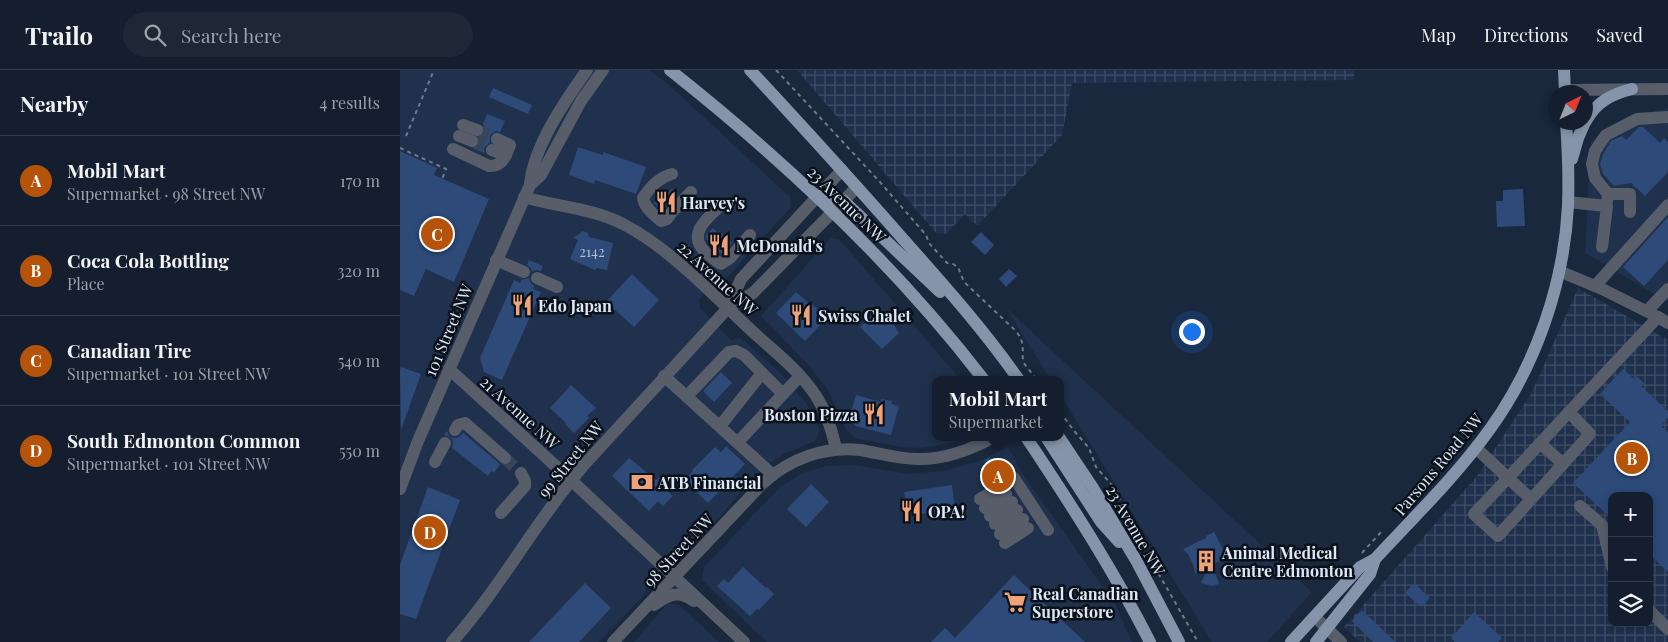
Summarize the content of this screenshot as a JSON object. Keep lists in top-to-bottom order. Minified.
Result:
{"streets":{"main road":["23 Avenue NW","Parsons Road NW"],"street":["22 Avenue NW","101 Street NW","21 Avenue NW","99 Street NW","98 Street NW"]},"crossings":[["23 Avenue NW","99 Street NW"],["22 Avenue NW","101 Street NW"],["22 Avenue NW","99 Street NW"],["22 Avenue NW","98 Street NW"],["101 Street NW","21 Avenue NW"],["21 Avenue NW","99 Street NW"],["21 Avenue NW","98 Street NW"]],"places":{"restaurant":["Harvey's","McDonald's","Edo Japan","Swiss Chalet","Boston Pizza","OPA!"],"bank":["ATB Financial"],"building":["Animal Medical Centre Edmonton"],"supermarket":["Real Canadian Superstore"]},"house_numbers":["2142"],"north":"top right","page":{"header":"Trailo","search":"Search here","nav":["Map","Directions","Saved"],"heading":["Nearby","4 results"],"list":[{"mark":"A","name":"Mobil Mart","note":"Supermarket · 98 Street NW","value":"170 m"},{"mark":"B","name":"Coca Cola Bottling","note":"Place","value":"320 m"},{"mark":"C","name":"Canadian Tire","note":"Supermarket · 101 Street NW","value":"540 m"},{"mark":"D","name":"South Edmonton Common","note":"Supermarket · 101 Street NW","value":"550 m"}],"pins":["C","B","A","D"],"popup":["Mobil Mart","Supermarket"],"map_buttons":["+","−"]}}
